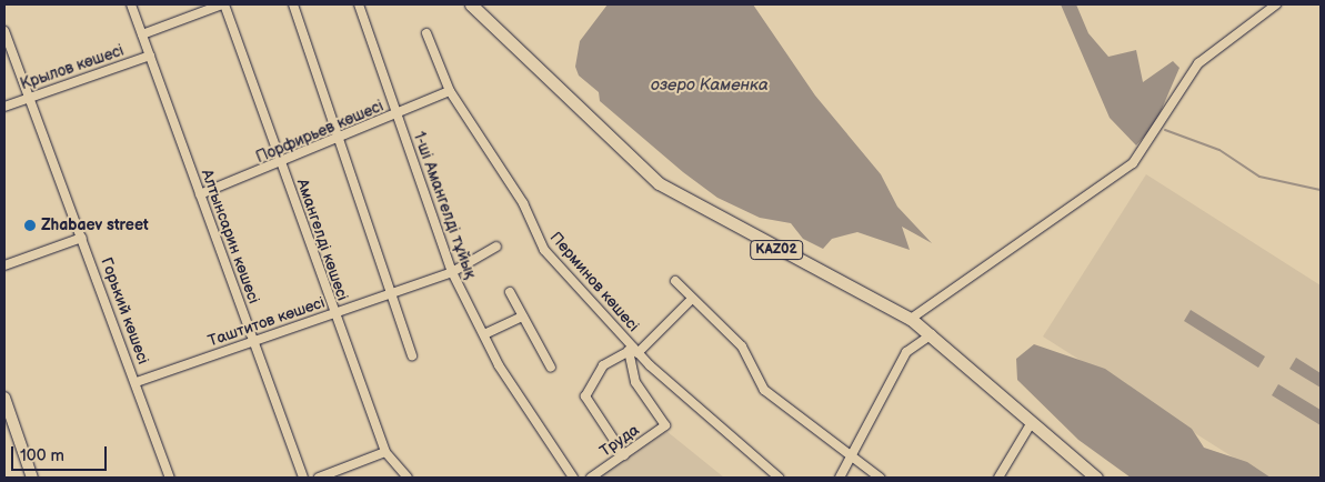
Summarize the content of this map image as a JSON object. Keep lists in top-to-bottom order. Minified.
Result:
{"streets":{"highway":["KAZ02"],"street":["Крылов көшесі","Порфирьев көшесі","1-ші Амангелді тұйық","Алтынсарин көшесі","Амангелді көшесі","Перминов көшесі","Горький көшесі","Таштитов көшесі","Труда"]},"crossings":[["Крылов көшесі","Алтынсарин көшесі"],["Крылов көшесі","Амангелді көшесі"],["Крылов көшесі","Горький көшесі"],["Порфирьев көшесі","1-ші Амангелді тұйық"],["Порфирьев көшесі","Алтынсарин көшесі"],["Порфирьев көшесі","Амангелді көшесі"],["Порфирьев көшесі","Перминов көшесі"],["1-ші Амангелді тұйық","Таштитов көшесі"],["Алтынсарин көшесі","Таштитов көшесі"],["Амангелді көшесі","Таштитов көшесі"],["Перминов көшесі","Труда"],["Горький көшесі","Таштитов көшесі"]],"water":["озеро Каменка"],"places":["Zhabaev street"],"scale_bar":"100 m"}
